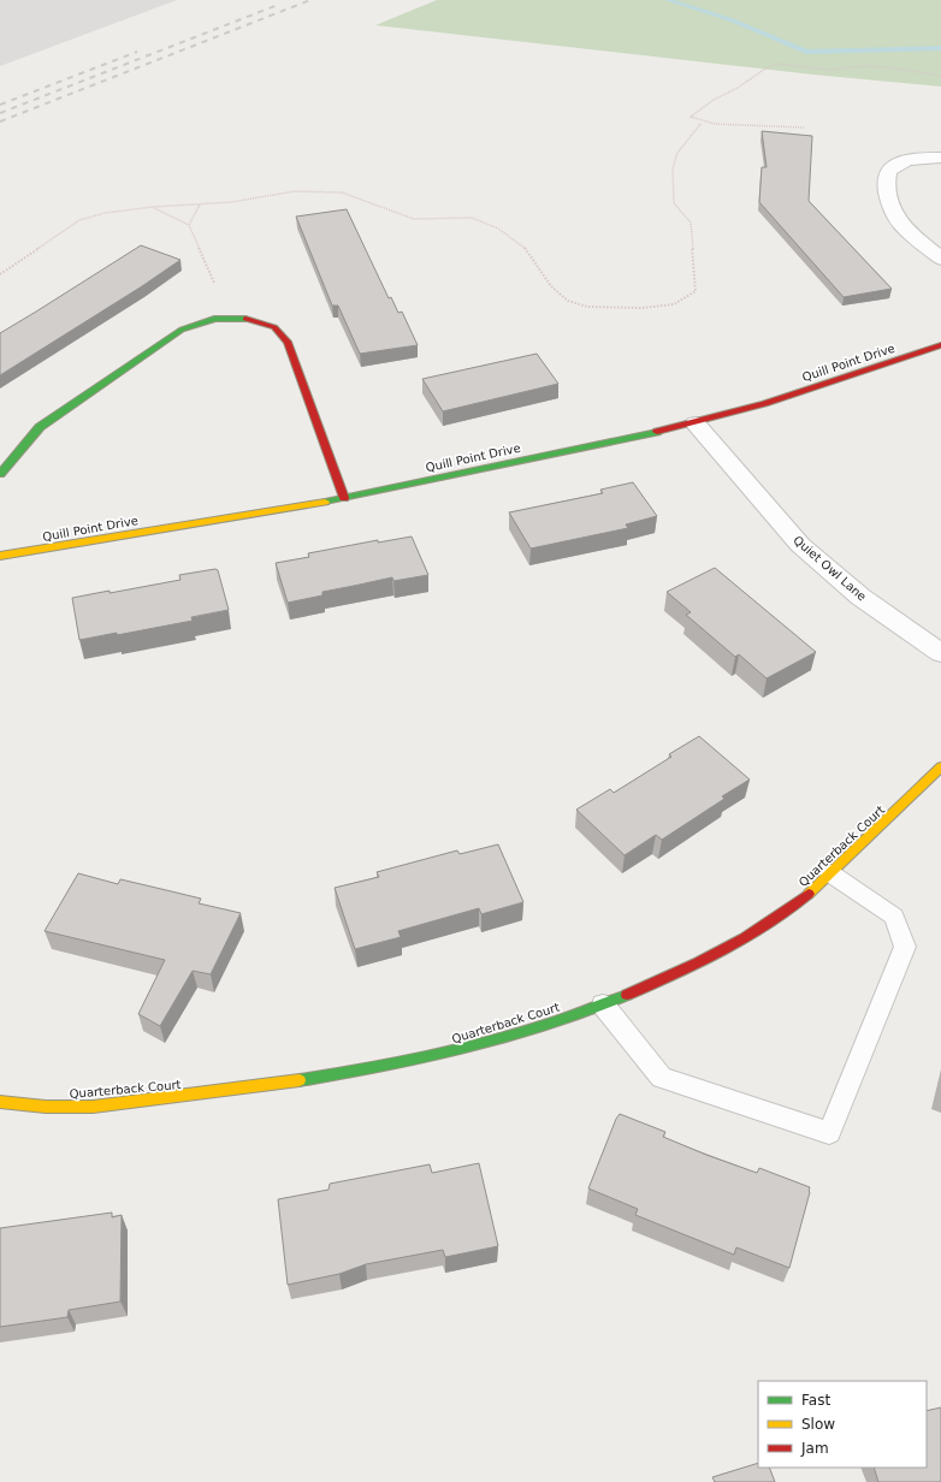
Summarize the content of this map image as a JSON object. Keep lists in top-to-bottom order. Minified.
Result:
{"streets":{"street":["Quill Point Drive","Quiet Owl Lane","Quarterback Court"]},"crossings":[["Quill Point Drive","Quiet Owl Lane"]],"legend":["Fast","Slow","Jam"]}
